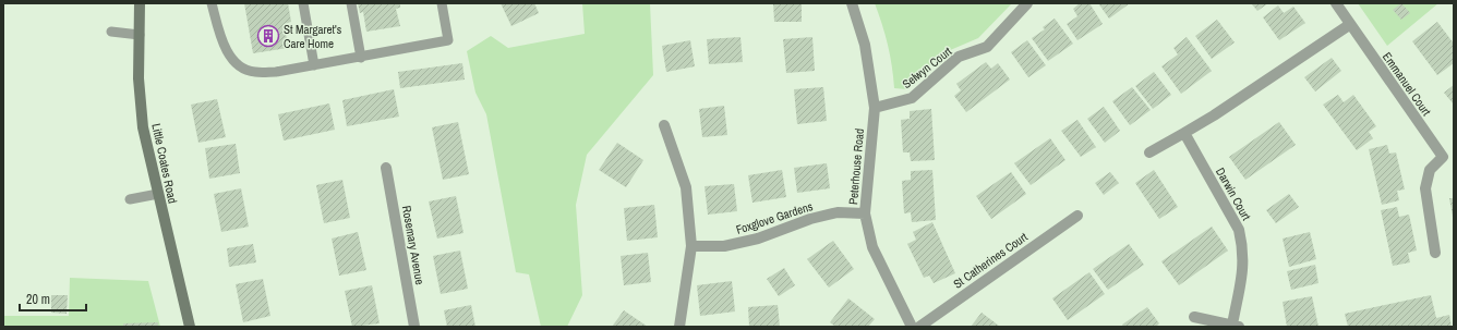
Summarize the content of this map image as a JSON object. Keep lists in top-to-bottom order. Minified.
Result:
{"streets":{"main road":["Little Coates Road"],"street":["Selwyn Court","Emmanuel Court","Peterhouse Road","Darwin Court","Foxglove Gardens","Rosemary Avenue","St Catherines Court"]},"crossings":[["Selwyn Court","Peterhouse Road"],["Peterhouse Road","Foxglove Gardens"]],"places":{"building":["St Margaret's Care Home"]},"scale_bar":"20 m"}
